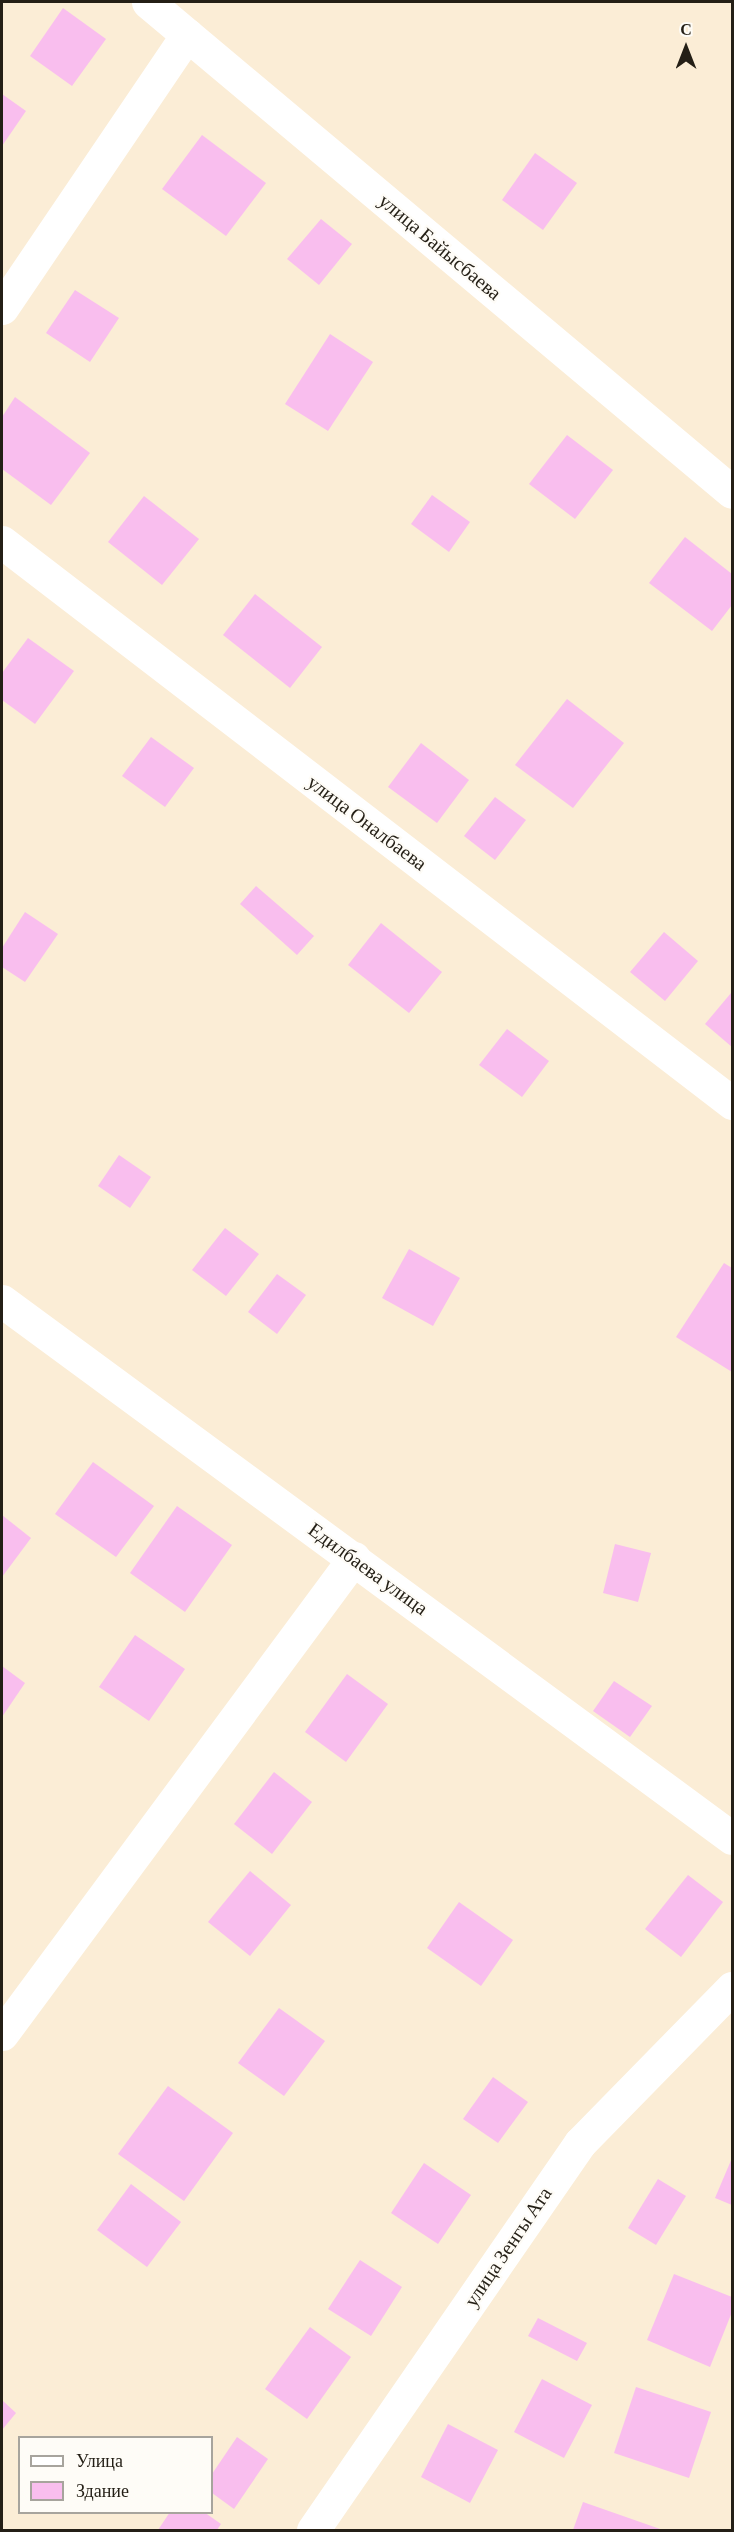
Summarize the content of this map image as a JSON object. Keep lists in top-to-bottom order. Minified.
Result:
{"streets":{"street":["улица Байысбаева","улица Оналбаева","Едилбаева улица","улица Зенгы Ата"]},"legend":["Улица","Здание"],"north":"top"}
